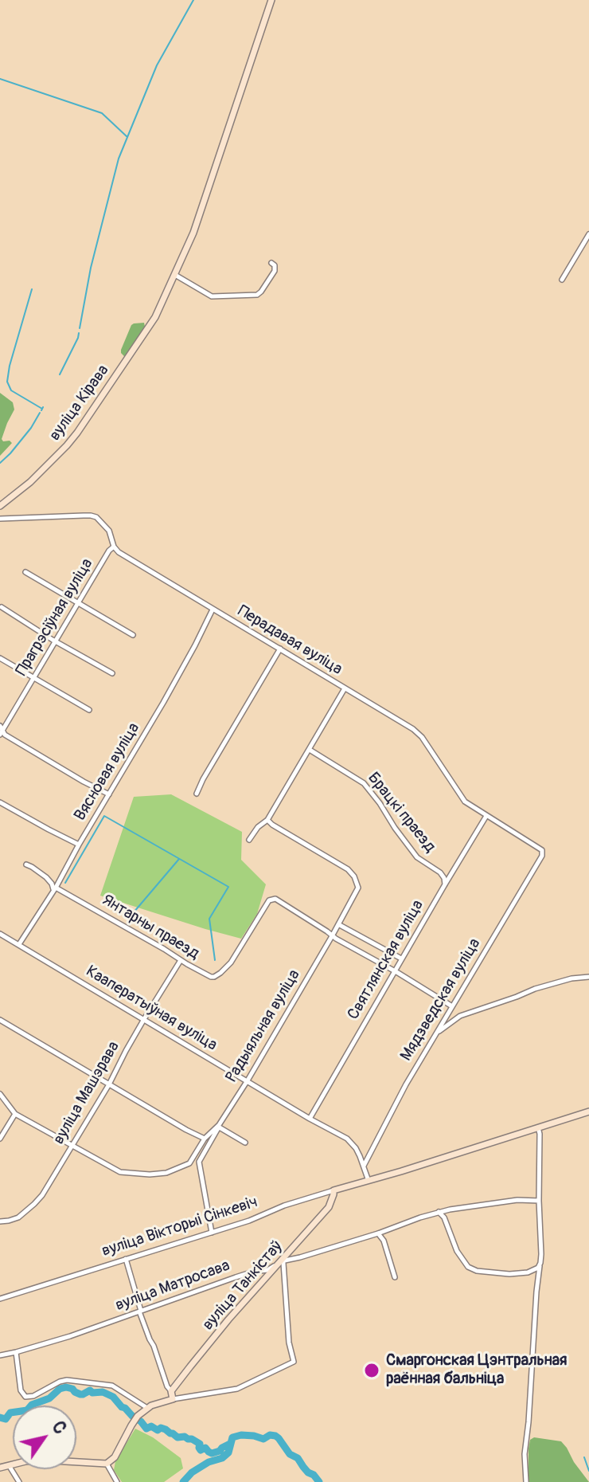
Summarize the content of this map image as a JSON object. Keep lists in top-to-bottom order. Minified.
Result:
{"streets":{"street":["вуліца Кірава","Прагрэсіўная вуліца","Перадавая вуліца","Вясновая вуліца","Брацкі праезд","Янтарны праезд","Святлянская вуліца","Мядзведская вуліца","Кааператыўная вуліца","Радыяльная вуліца","вуліца Машэрава","вуліца Вікторыі Сінкевіч","вуліца Матросава","вуліца Танкістаў"]},"crossings":[["Прагрэсіўная вуліца","Перадавая вуліца"],["Перадавая вуліца","Вясновая вуліца"],["Перадавая вуліца","Святлянская вуліца"],["Перадавая вуліца","Мядзведская вуліца"],["Вясновая вуліца","Янтарны праезд"],["Вясновая вуліца","Кааператыўная вуліца"],["Брацкі праезд","Святлянская вуліца"],["Янтарны праезд","Радыяльная вуліца"],["Янтарны праезд","вуліца Машэрава"],["Святлянская вуліца","Кааператыўная вуліца"],["Мядзведская вуліца","Кааператыўная вуліца"],["Кааператыўная вуліца","Радыяльная вуліца"],["Кааператыўная вуліца","вуліца Машэрава"],["Кааператыўная вуліца","вуліца Вікторыі Сінкевіч"],["вуліца Вікторыі Сінкевіч","вуліца Танкістаў"],["вуліца Матросава","вуліца Танкістаў"]],"places":["Смаргонская Цэнтральная раённая бальніца"],"north":"top right"}
